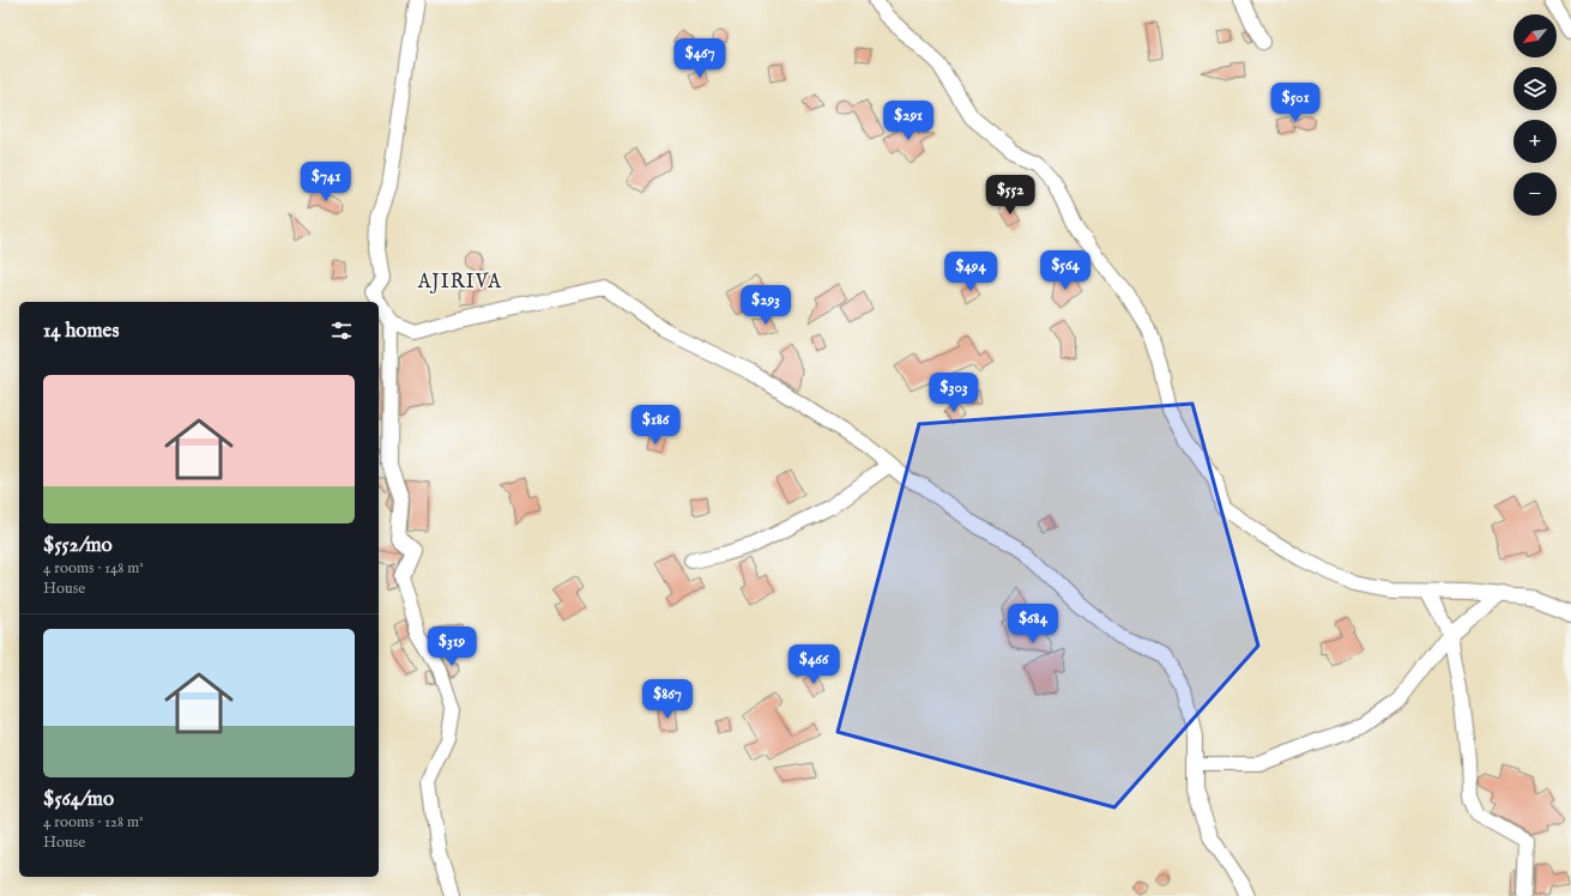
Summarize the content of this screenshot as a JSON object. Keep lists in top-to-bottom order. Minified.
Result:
{"districts":["AJIRIVA"],"north":"bottom left","page":{"map_buttons":["+","−"],"price":["$467","$501","$291","$741","$552","$564","$494","$293","$303","$186","$684","$319","$466","$867"],"heading":"14 homes","list":[{"name":"$552/mo","note":"4 rooms · 148 m² · House"},{"name":"$564/mo","note":"4 rooms · 128 m² · House"}]}}
